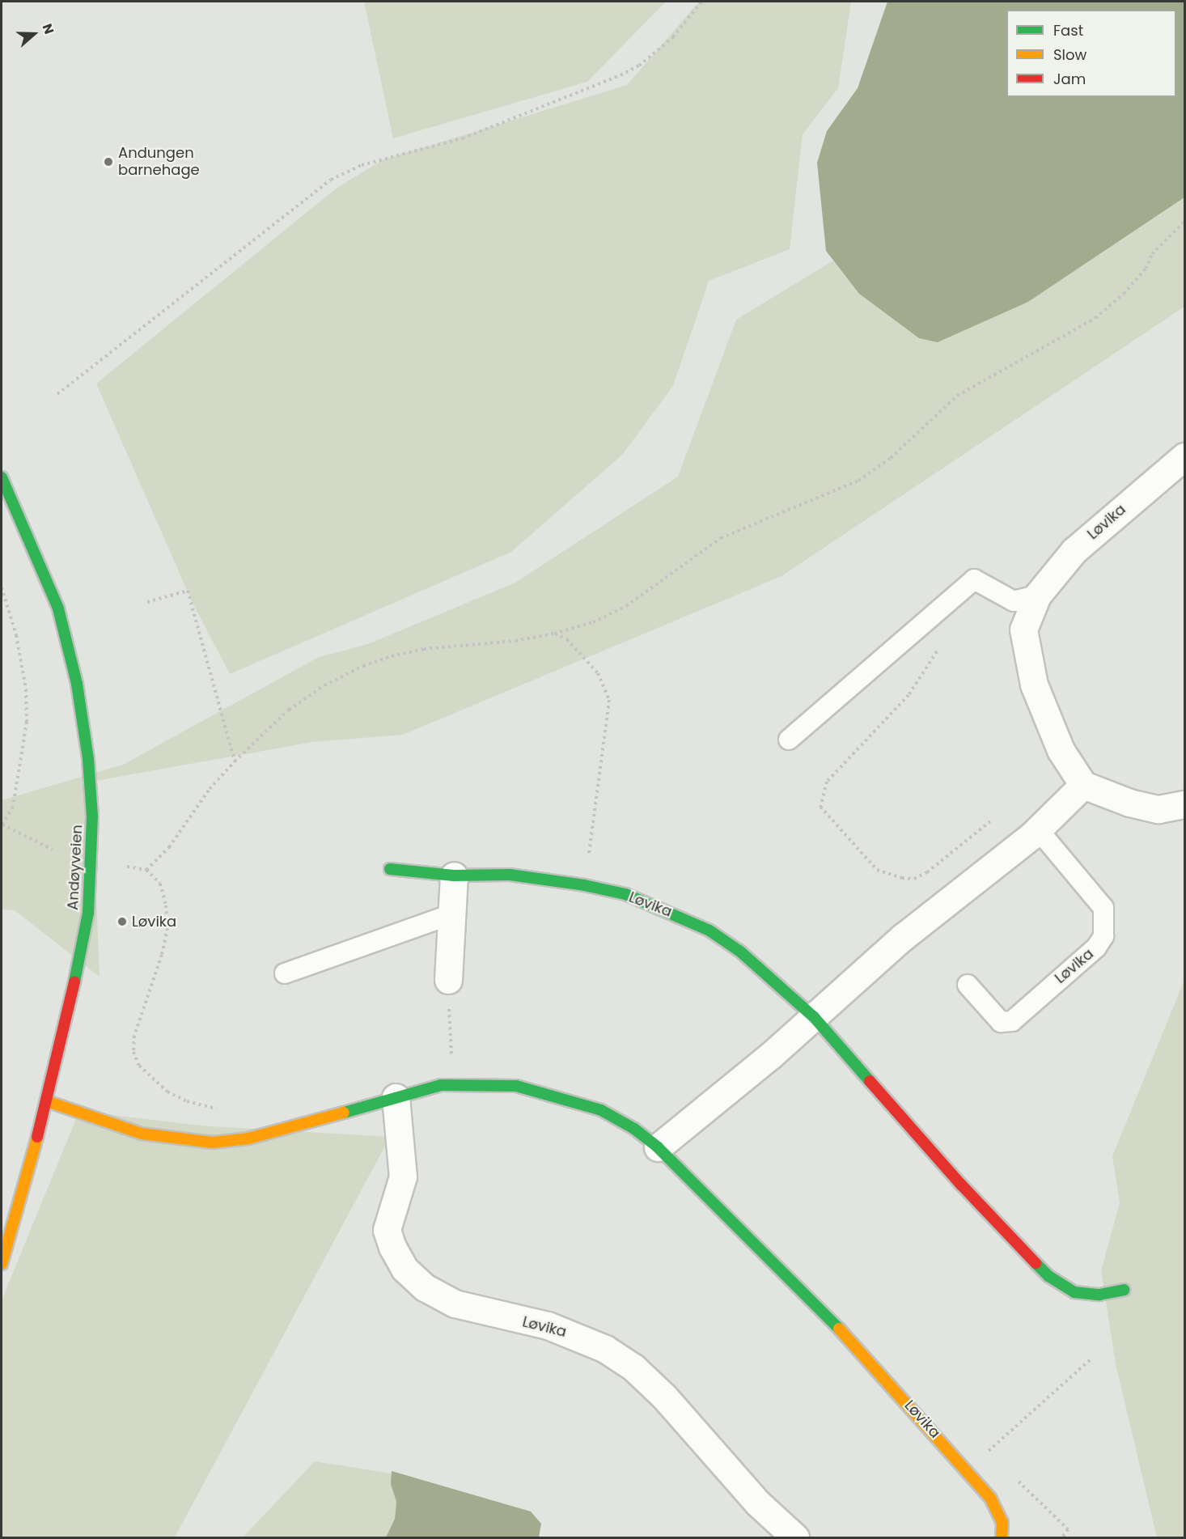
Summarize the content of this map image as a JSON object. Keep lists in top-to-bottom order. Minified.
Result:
{"streets":{"street":["Løvika","Andøyveien"]},"crossings":[["Løvika","Andøyveien"]],"places":["Andungen barnehage","Løvika"],"legend":["Fast","Slow","Jam"],"north":"right"}
